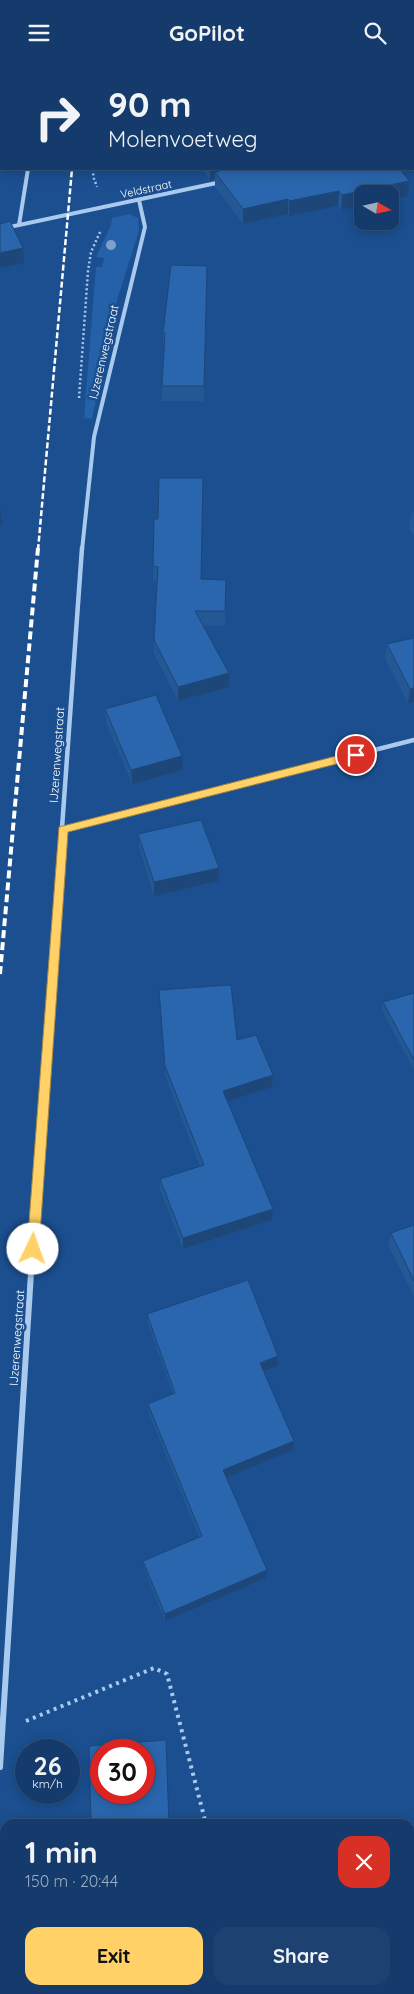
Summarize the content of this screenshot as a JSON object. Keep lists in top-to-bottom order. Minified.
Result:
{"streets":{"street":["Veldstraat","IJzerenwegstraat"]},"crossings":[["Veldstraat","IJzerenwegstraat"]],"north":"right","page":{"header":"GoPilot","turn":["90 m","Molenvoetweg"],"speed":"26 km/h","limit":"30","heading":["1 min","150 m · 20:44"],"buttons":["Exit","Share"]}}
